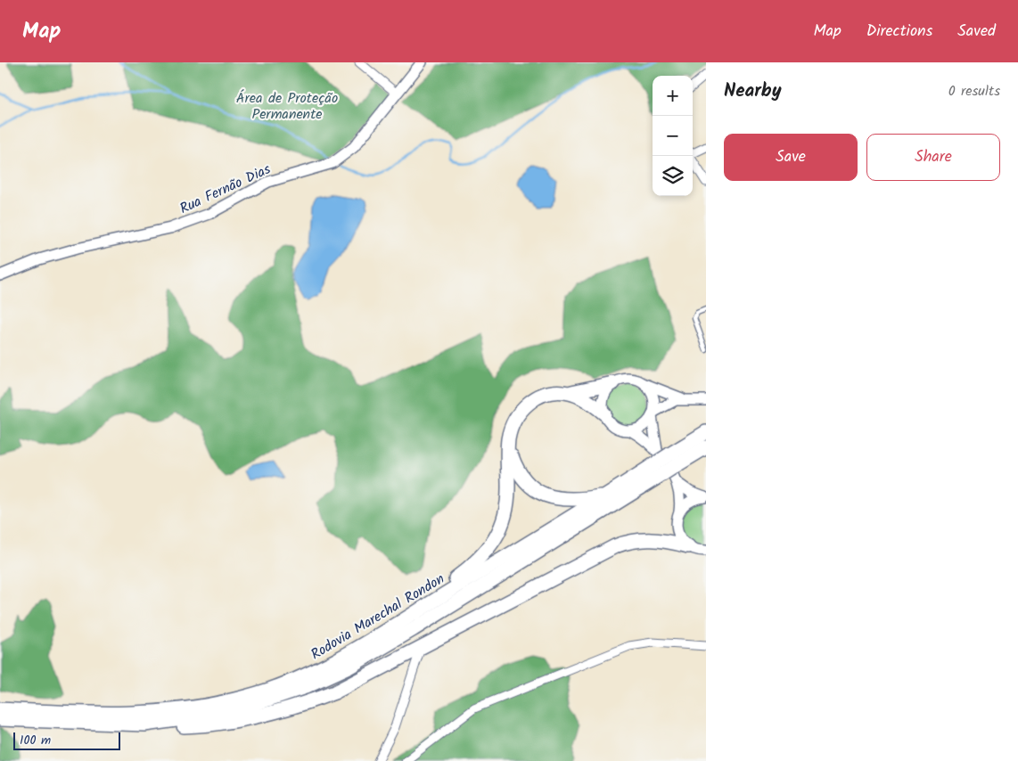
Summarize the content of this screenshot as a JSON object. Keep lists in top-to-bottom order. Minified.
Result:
{"streets":{"highway":["Rodovia Marechal Rondon"],"main road":["Rua Fernão Dias"]},"parks":["Área de Proteção Permanente"],"scale_bar":"100 m","page":{"header":"Map","nav":["Map","Directions","Saved"],"heading":["Nearby","0 results"],"map_buttons":["+","−"],"buttons":["Save","Share"],"scale":"100 m"}}
